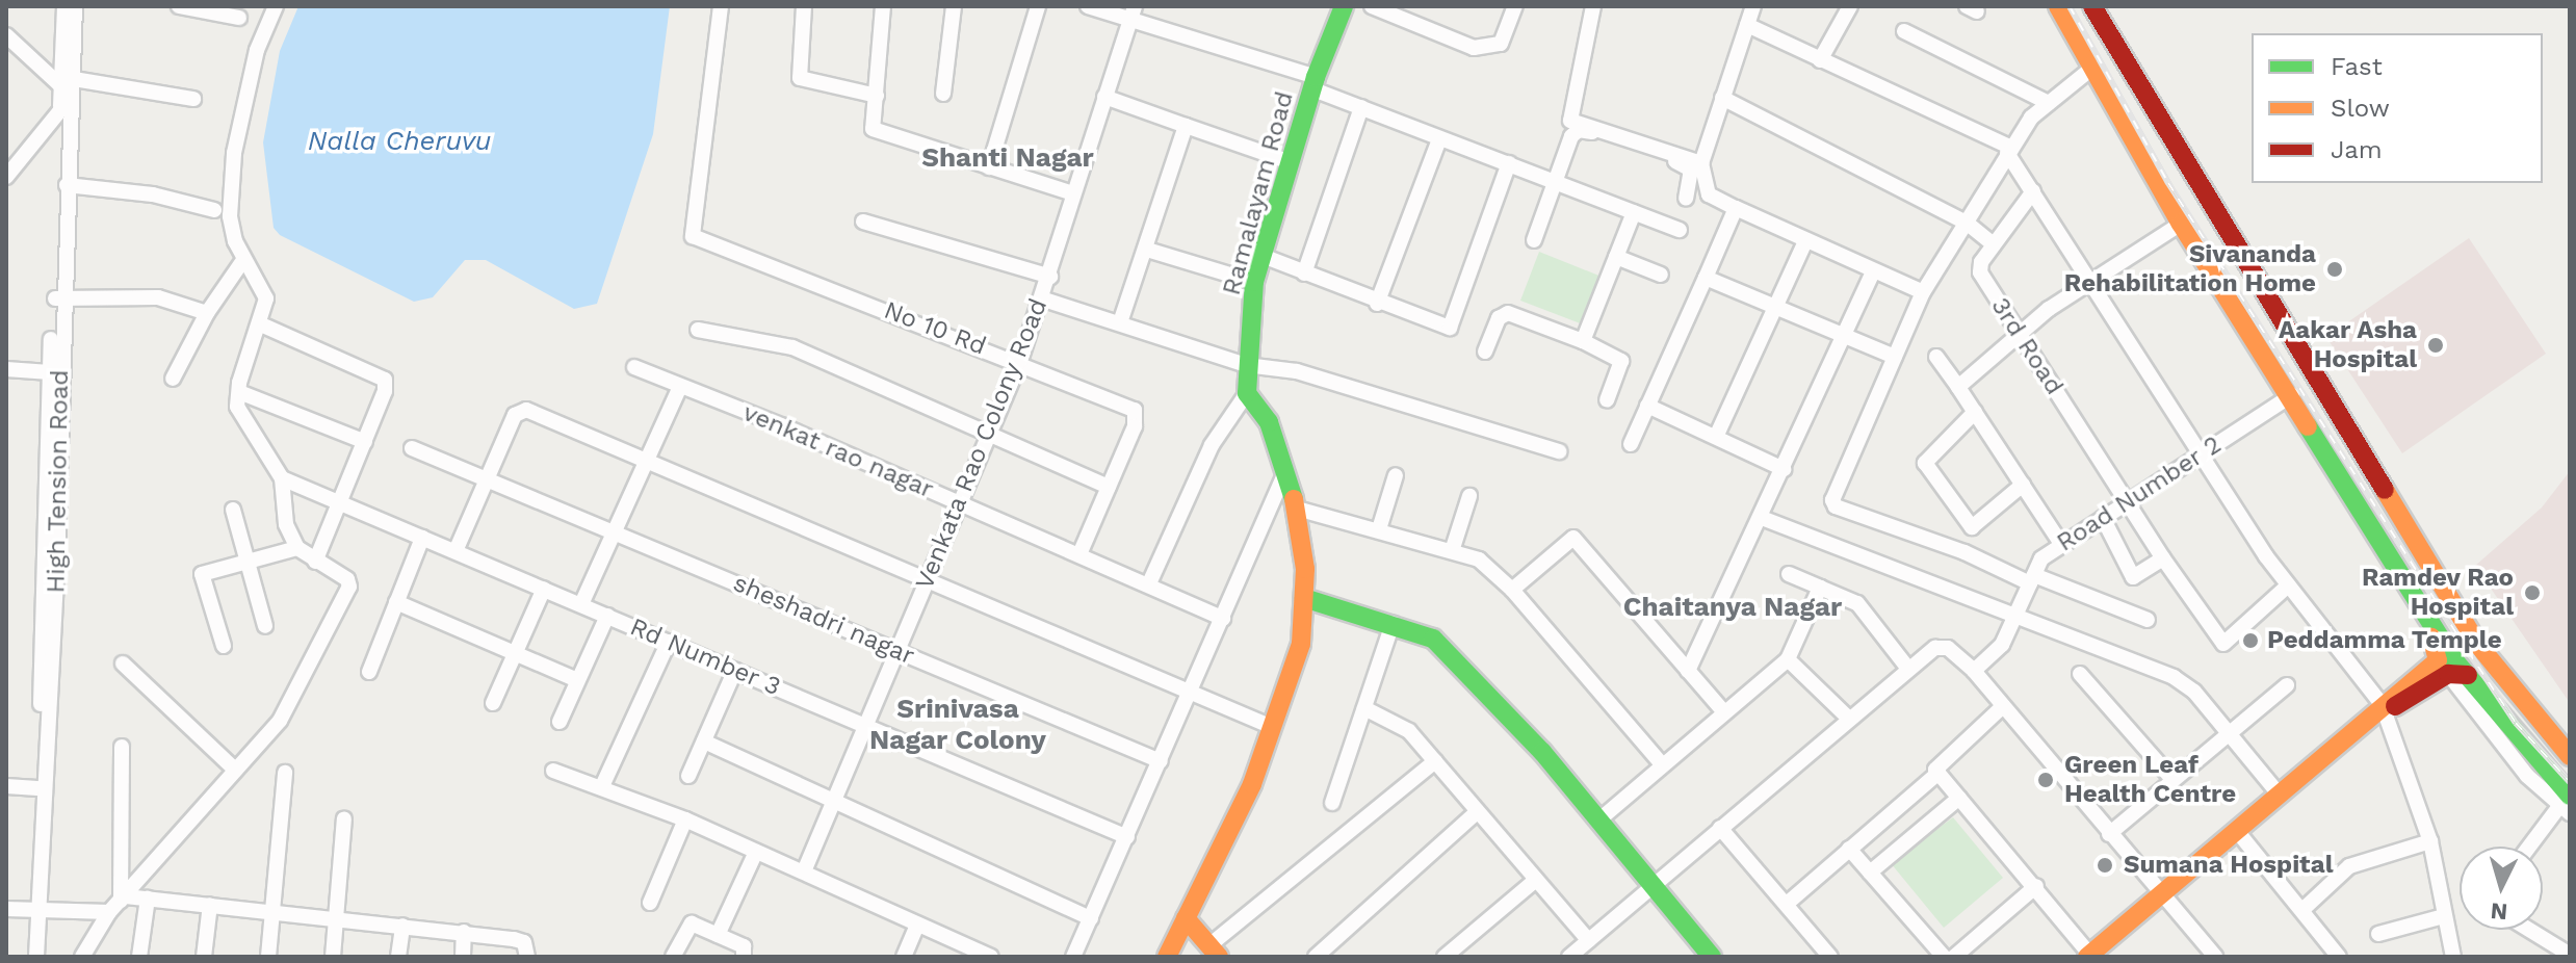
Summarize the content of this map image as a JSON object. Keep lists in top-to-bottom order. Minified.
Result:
{"streets":{"main road":["Ramalayam Road"],"street":["No 10 Rd","3rd Road","Venkata Rao Colony Road","venkat rao nagar","High Tension Road","Road Number 2","sheshadri nagar","Rd Number 3"]},"crossings":[["No 10 Rd","Venkata Rao Colony Road"],["No 10 Rd","venkat rao nagar"],["3rd Road","Road Number 2"],["Venkata Rao Colony Road","venkat rao nagar"],["Venkata Rao Colony Road","sheshadri nagar"],["Venkata Rao Colony Road","Rd Number 3"]],"districts":["Shanti Nagar","Chaitanya Nagar","Srinivasa Nagar Colony"],"water":["Nalla Cheruvu"],"places":["Sivananda Rehabilitation Home","Aakar Asha Hospital","Ramdev Rao Hospital","Peddamma Temple","Green Leaf Health Centre","Sumana Hospital"],"legend":["Fast","Slow","Jam"],"north":"bottom"}
